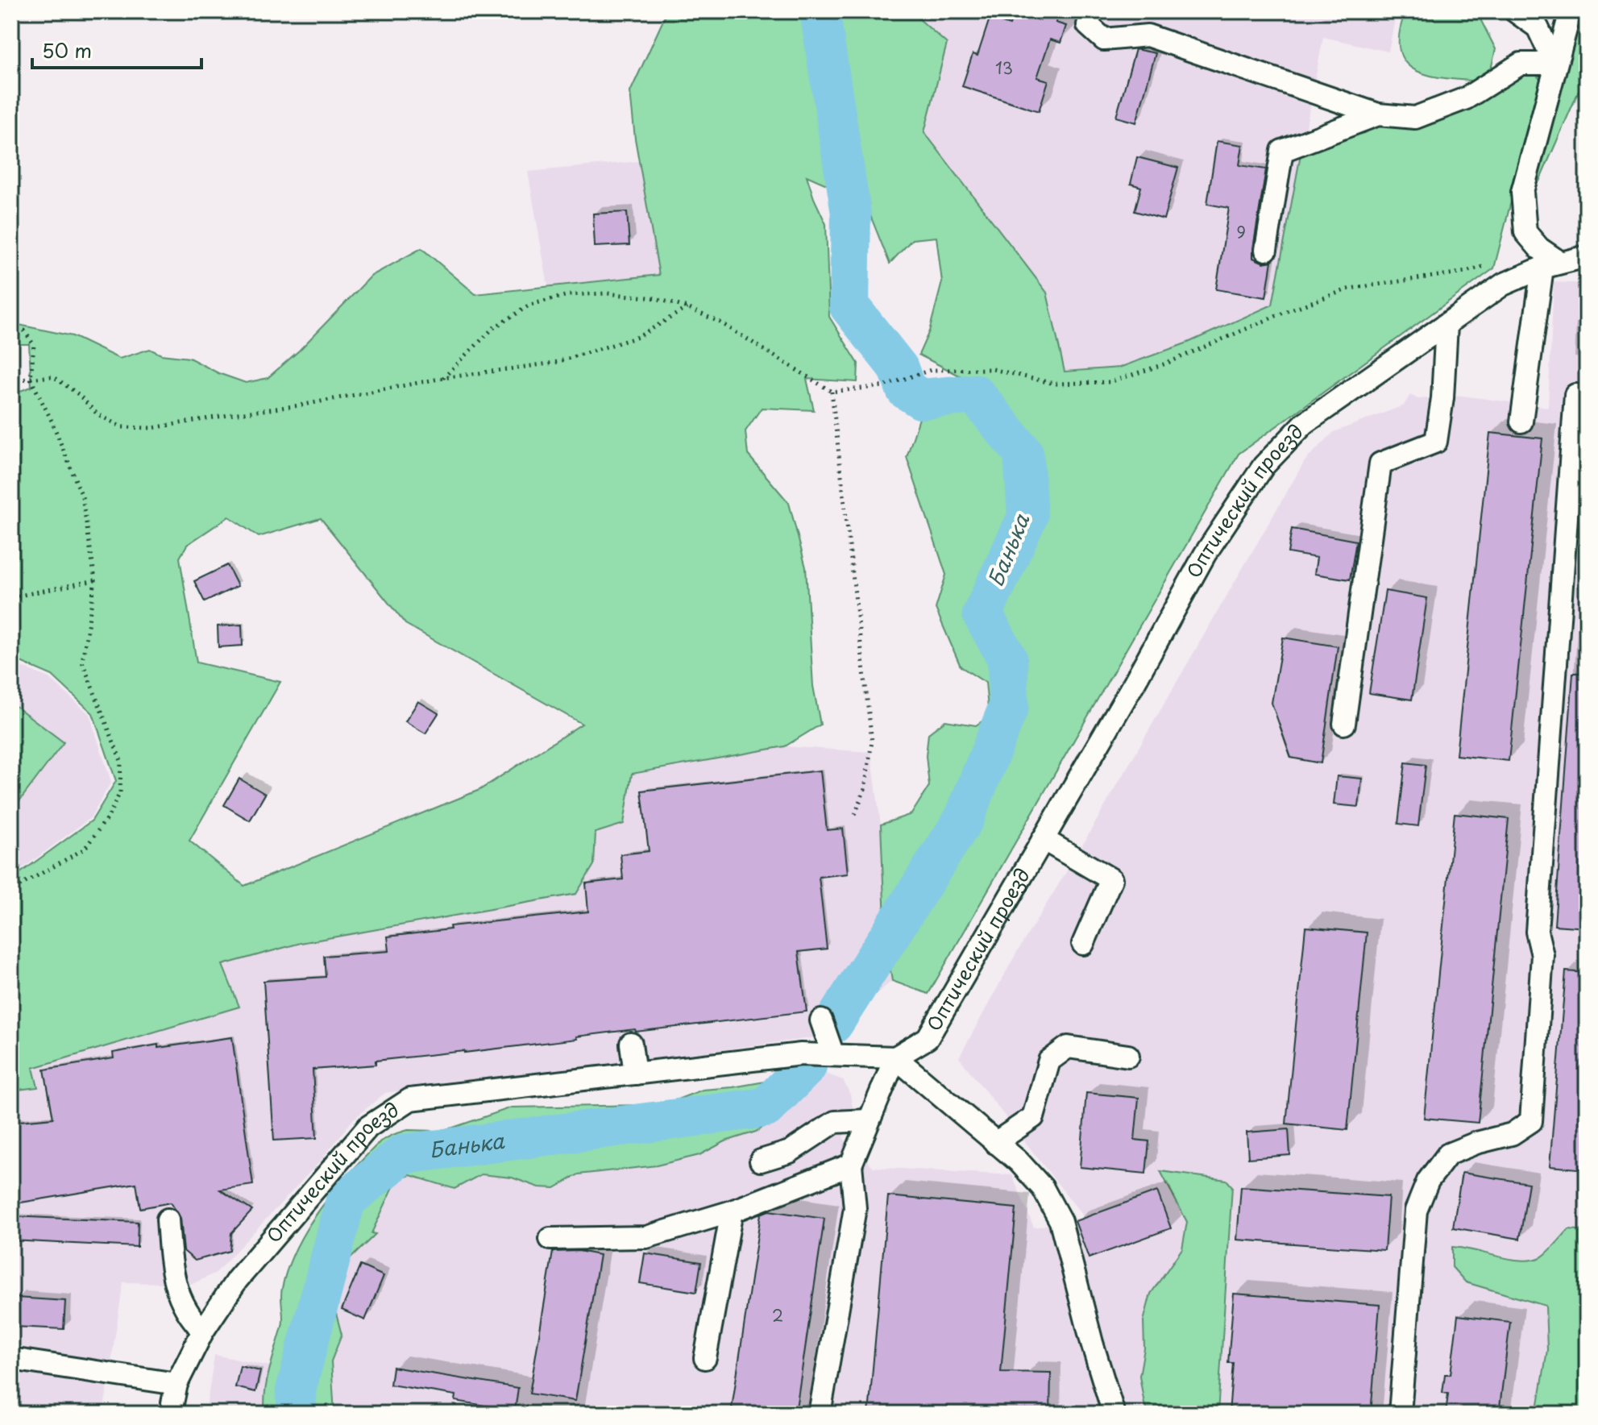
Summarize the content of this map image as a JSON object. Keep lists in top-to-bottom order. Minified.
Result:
{"streets":{"street":["Оптический проезд"]},"water":["Банька"],"house_numbers":["13","9","2"],"scale_bar":"50 m"}
